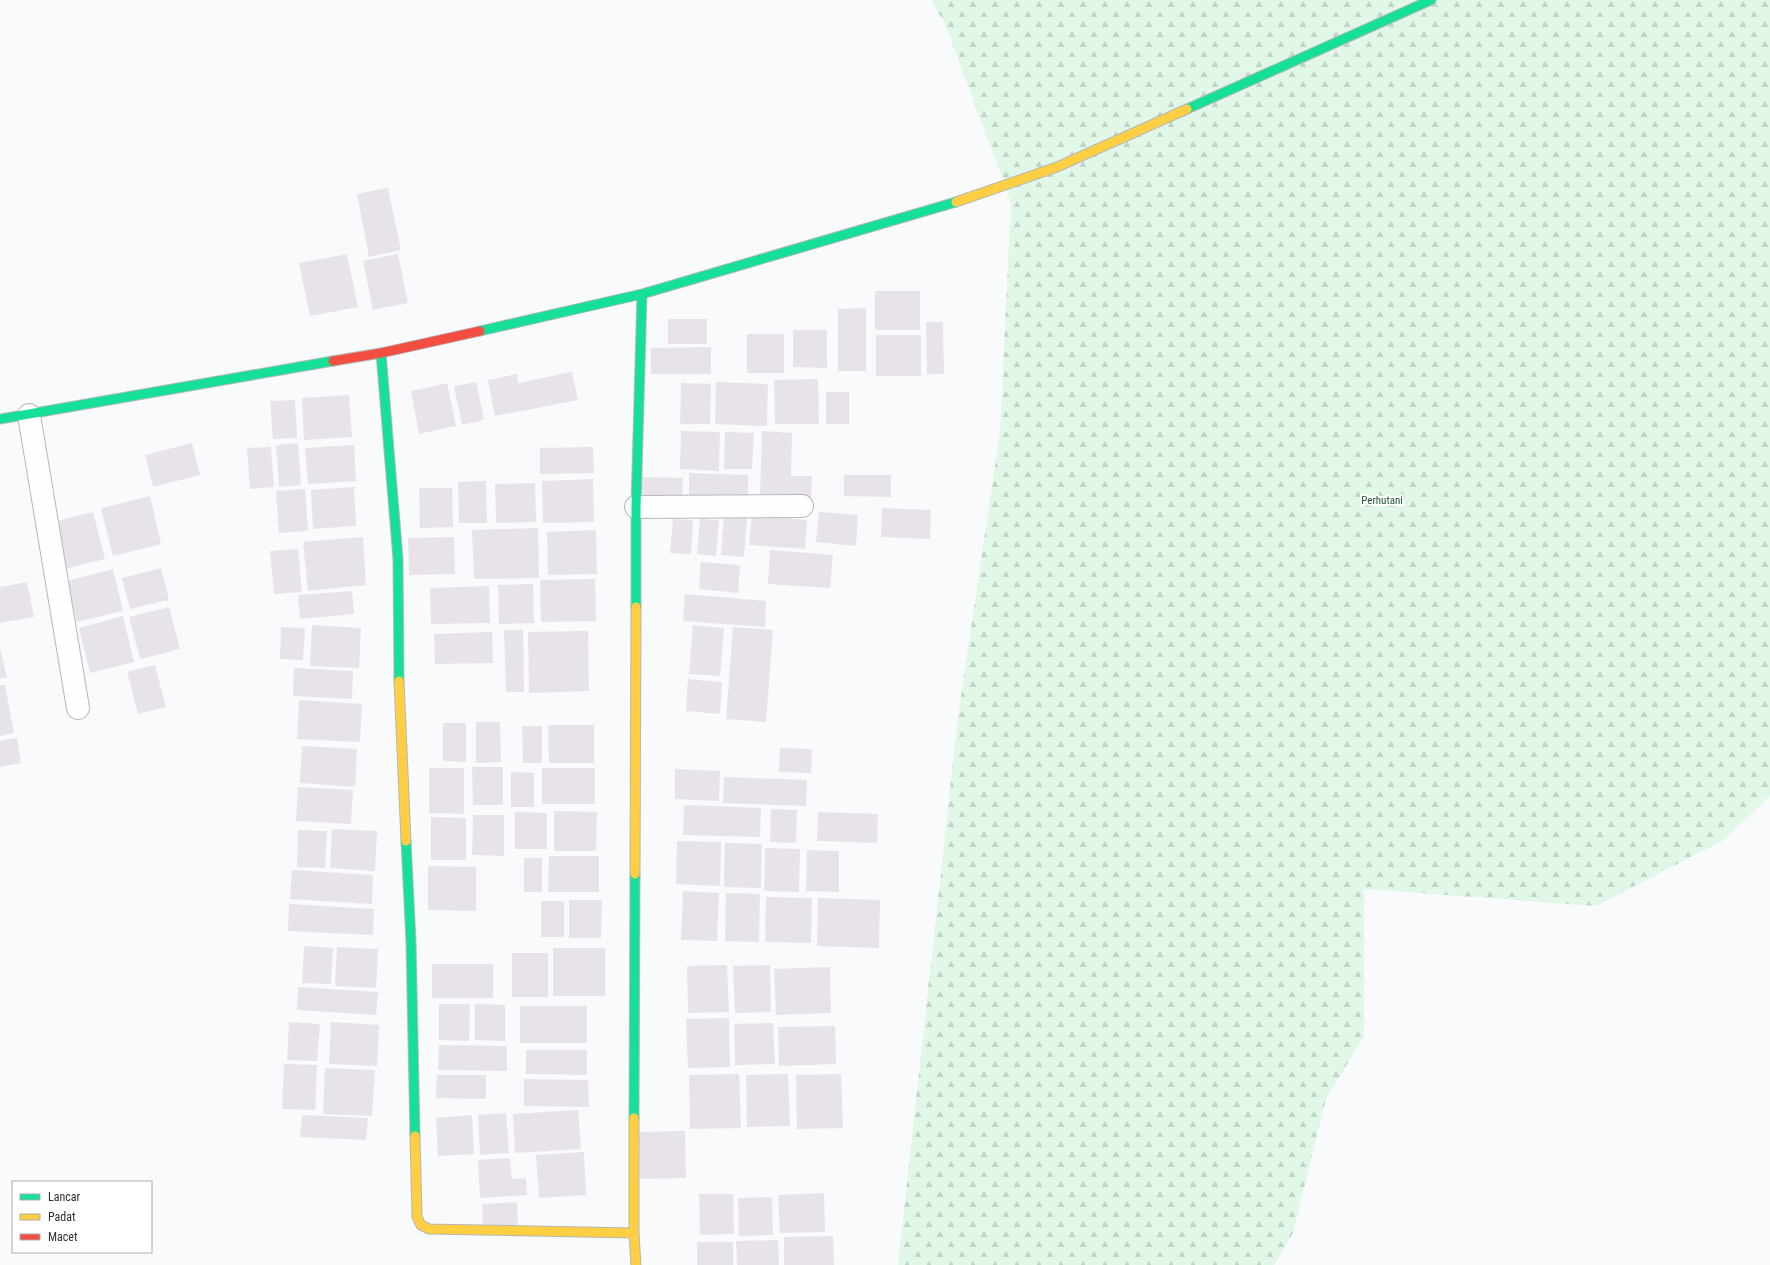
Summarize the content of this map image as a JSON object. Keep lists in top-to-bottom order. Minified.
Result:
{"parks":["Perhutani"],"legend":["Lancar","Padat","Macet"]}
